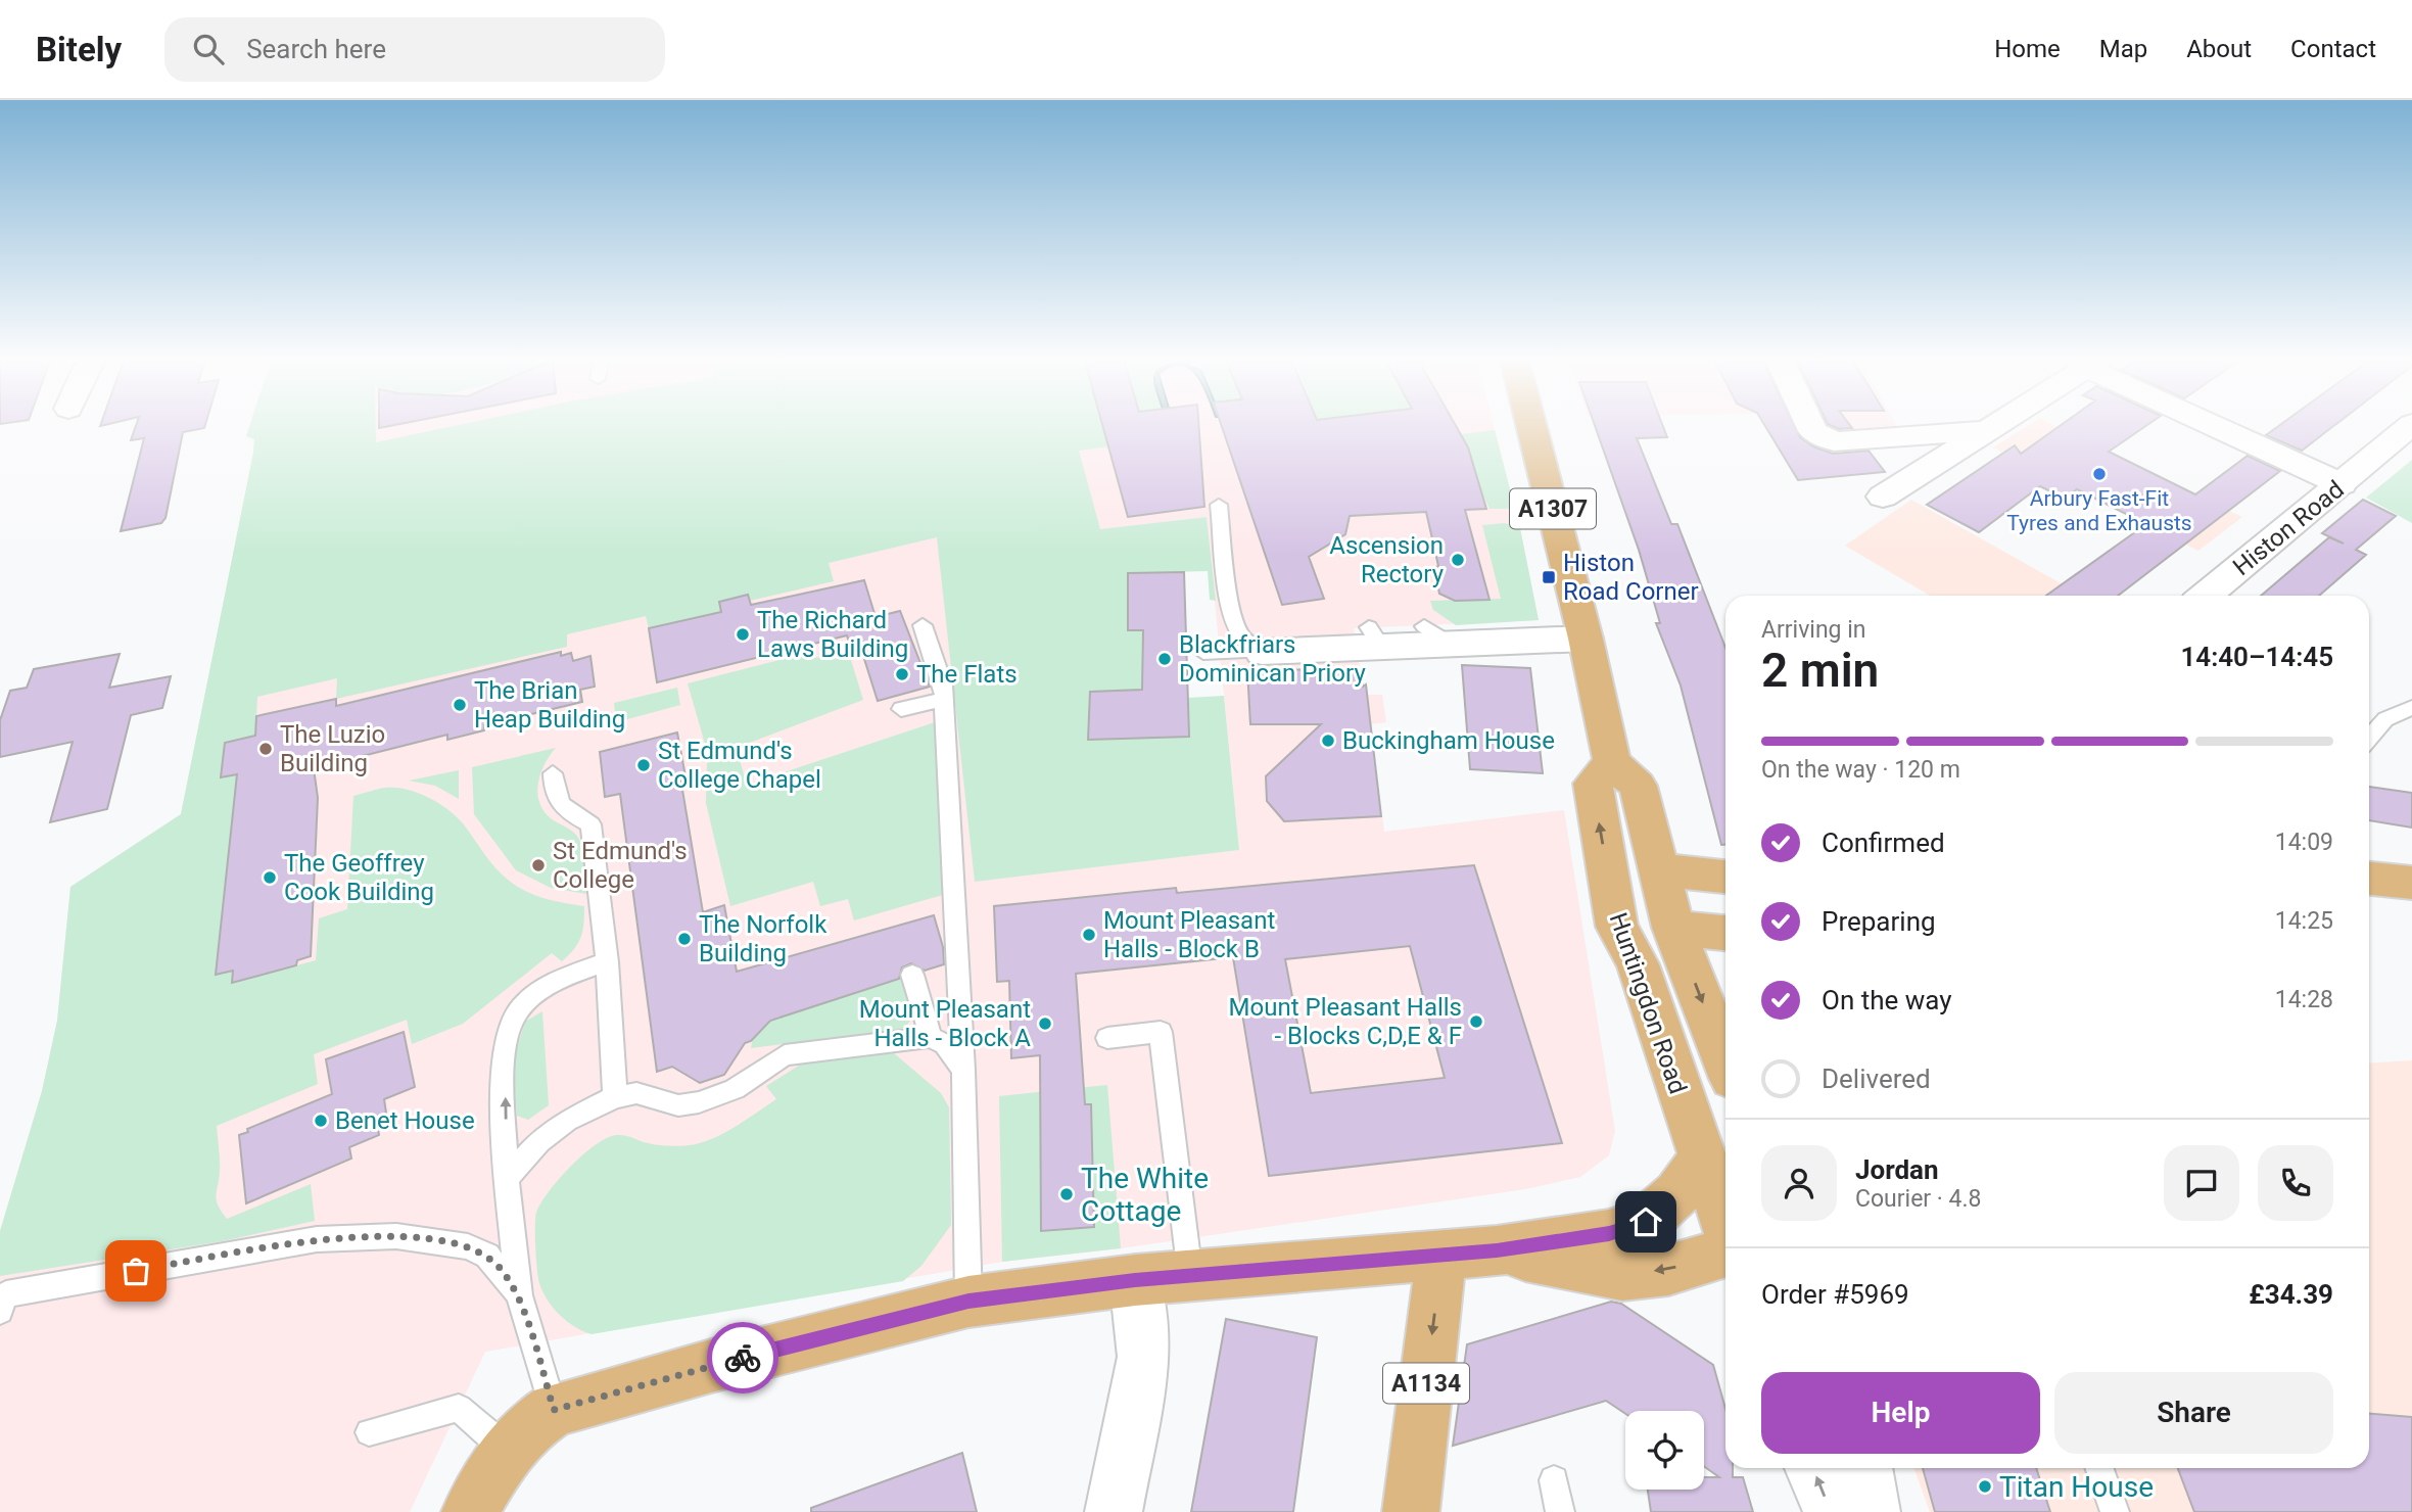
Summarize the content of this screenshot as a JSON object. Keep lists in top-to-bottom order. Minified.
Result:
{"streets":{"main road":["A1307","Huntingdon Road","A1134"],"street":["Histon Road"]},"places":{"other":["Arbury Fast-Fit Tyres and Exhausts","Ascension Rectory","The Richard Laws Building","Blackfriars Dominican Priory","The Flats","The Brian Heap Building","Buckingham House","The Luzio Building","St Edmund's College Chapel","St Edmund's College","The Geoffrey Cook Building","Mount Pleasant Halls - Block B","The Norfolk Building","Mount Pleasant Halls - Blocks C,D,E & F","Mount Pleasant Halls - Block A","Benet House","The White Cottage","Titan House"],"transit":["Histon Road Corner"]},"page":{"header":"Bitely","search":"Search here","nav":["Home","Map","About","Contact"],"heading":["2 min","Arriving in","14:40–14:45"],"panel":["Jordan","Courier · 4.8","Order #5969","£34.39"],"bar":"On the way · 120 m","list":[["Confirmed","14:09"],["Preparing","14:25"],["On the way","14:28"],"Delivered"],"buttons":["Help","Share"]}}
